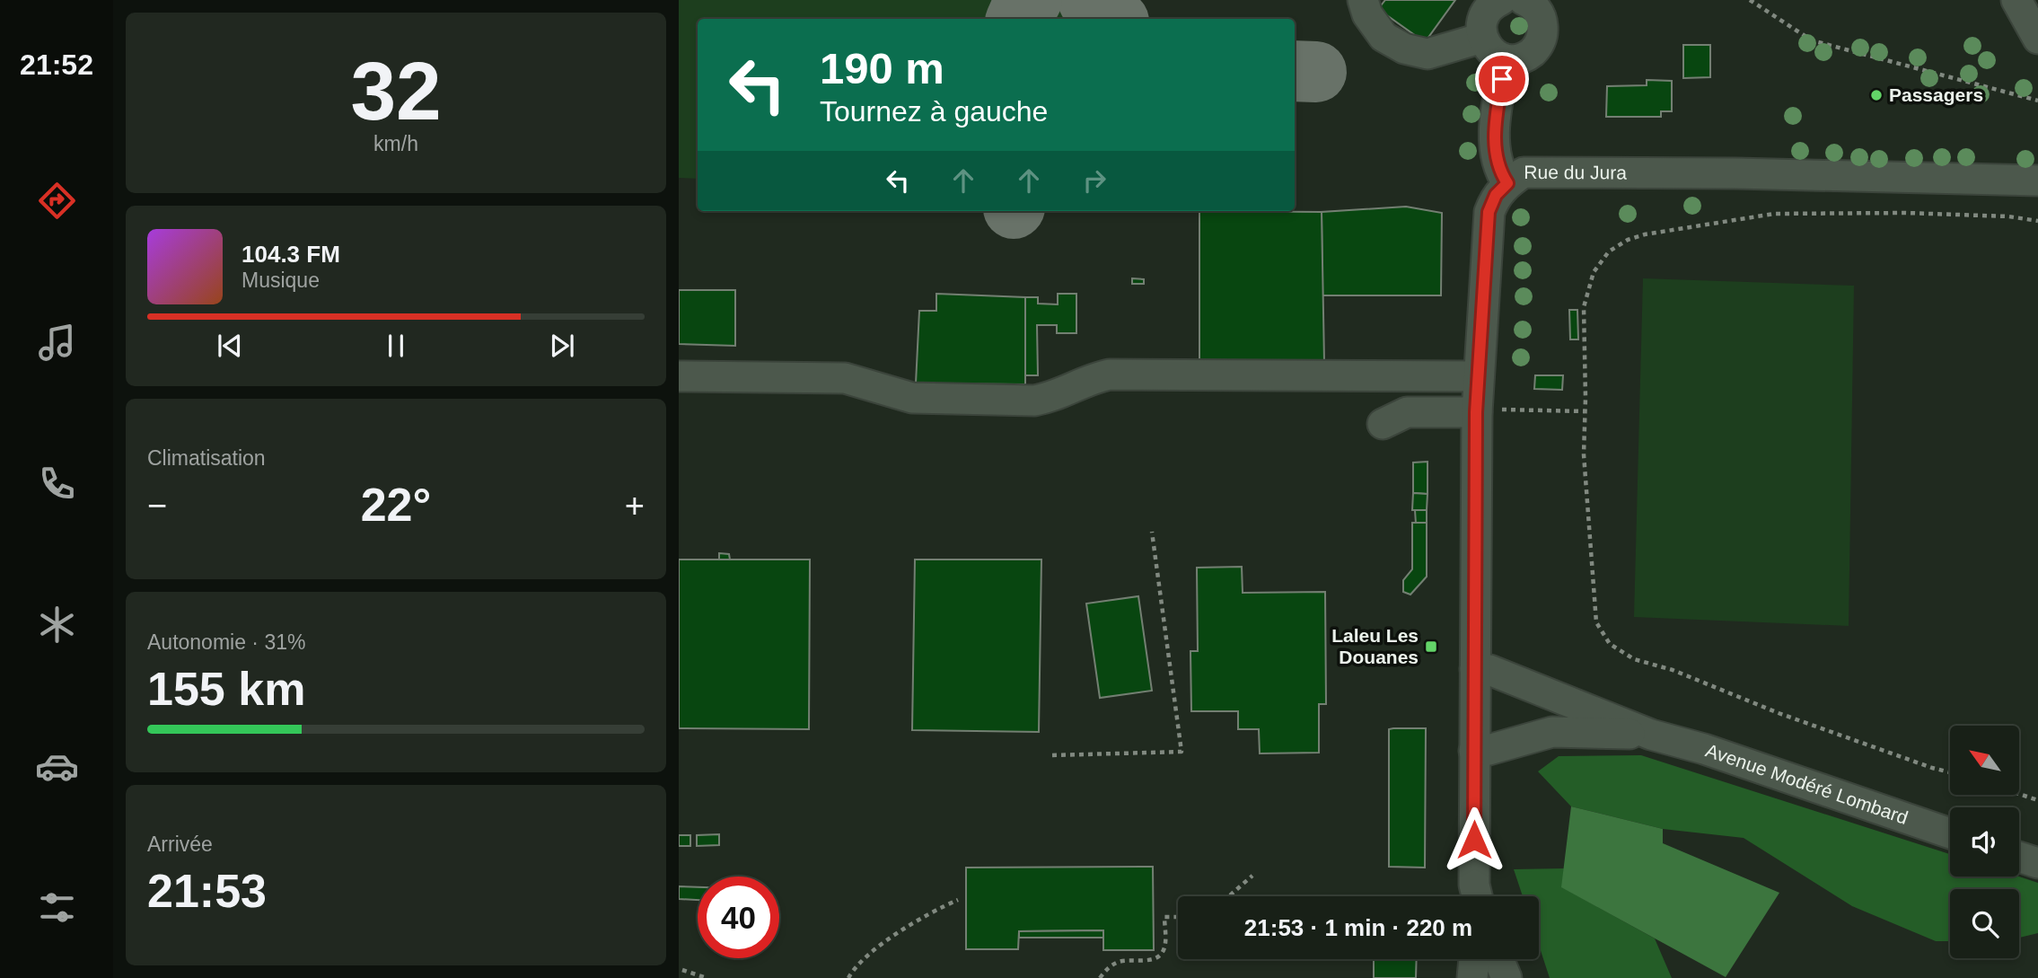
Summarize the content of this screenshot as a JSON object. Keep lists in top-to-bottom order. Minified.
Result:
{"streets":{"street":["Rue du Jura","Avenue Modéré Lombard"]},"crossings":[["Rue du Jura","Avenue Modéré Lombard"]],"places":{"other":["Passagers"],"transit":["Laleu Les Douanes"]},"north":"top left","page":{"tabs":"21:52","tile":[["32","km/h"],"Climatisation",["Autonomie · 31%","155 km"],["Arrivée","21:53"]],"turn":["190 m","Tournez à gauche"],"song":["104.3 FM","Musique"],"heat":["−","22°","+"],"limit":"40","trip":"21:53 · 1 min · 220 m"}}
